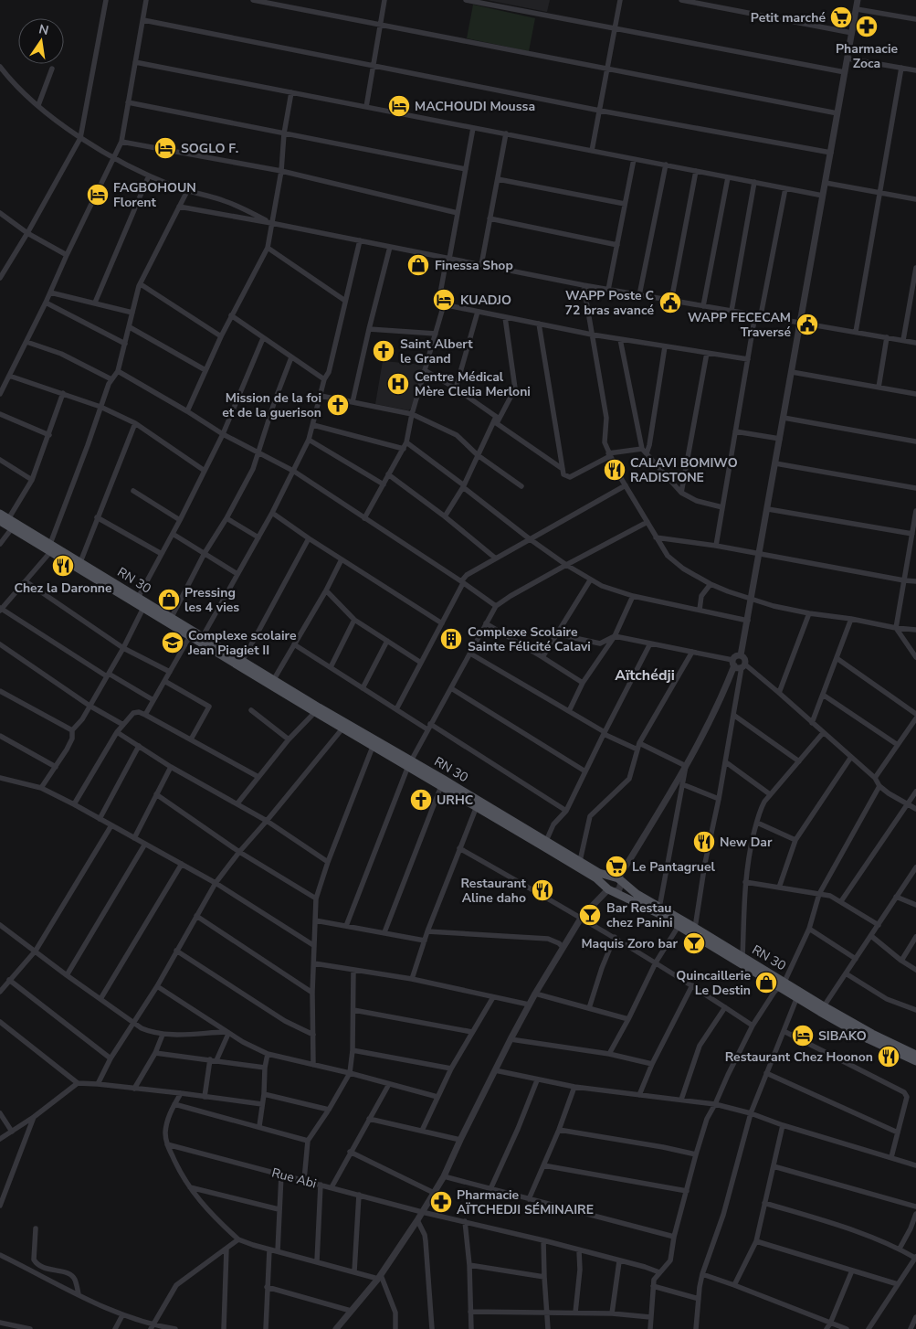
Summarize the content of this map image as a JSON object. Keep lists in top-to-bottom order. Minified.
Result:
{"streets":{"main road":["RN 30"],"street":["Rue Abi"]},"districts":["Aïtchédji"],"places":{"supermarket":["Petit marché","Le Pantagruel"],"pharmacy":["Pharmacie Zoca","Pharmacie AÏTCHEDJI SÉMINAIRE"],"hotel":["MACHOUDI Moussa","SOGLO F.","FAGBOHOUN Florent","KUADJO","SIBAKO"],"shop":["Finessa Shop","Pressing les 4 vies","Quincaillerie Le Destin"],"public building":["WAPP Poste C 72 bras avancé","WAPP FECECAM Traversé"],"church":["Saint Albert le Grand","Mission de la foi et de la guerison","URHC"],"hospital":["Centre Médical Mère Clelia Merloni"],"restaurant":["CALAVI BOMIWO RADISTONE","Chez la Daronne","New Dar","Restaurant Aline daho","Restaurant Chez Hoonon"],"building":["Complexe Scolaire Sainte Félicité Calavi"],"school or university":["Complexe scolaire Jean Piagiet II"],"bar":["Bar Restau chez Panini","Maquis Zoro bar"]},"north":"top"}
